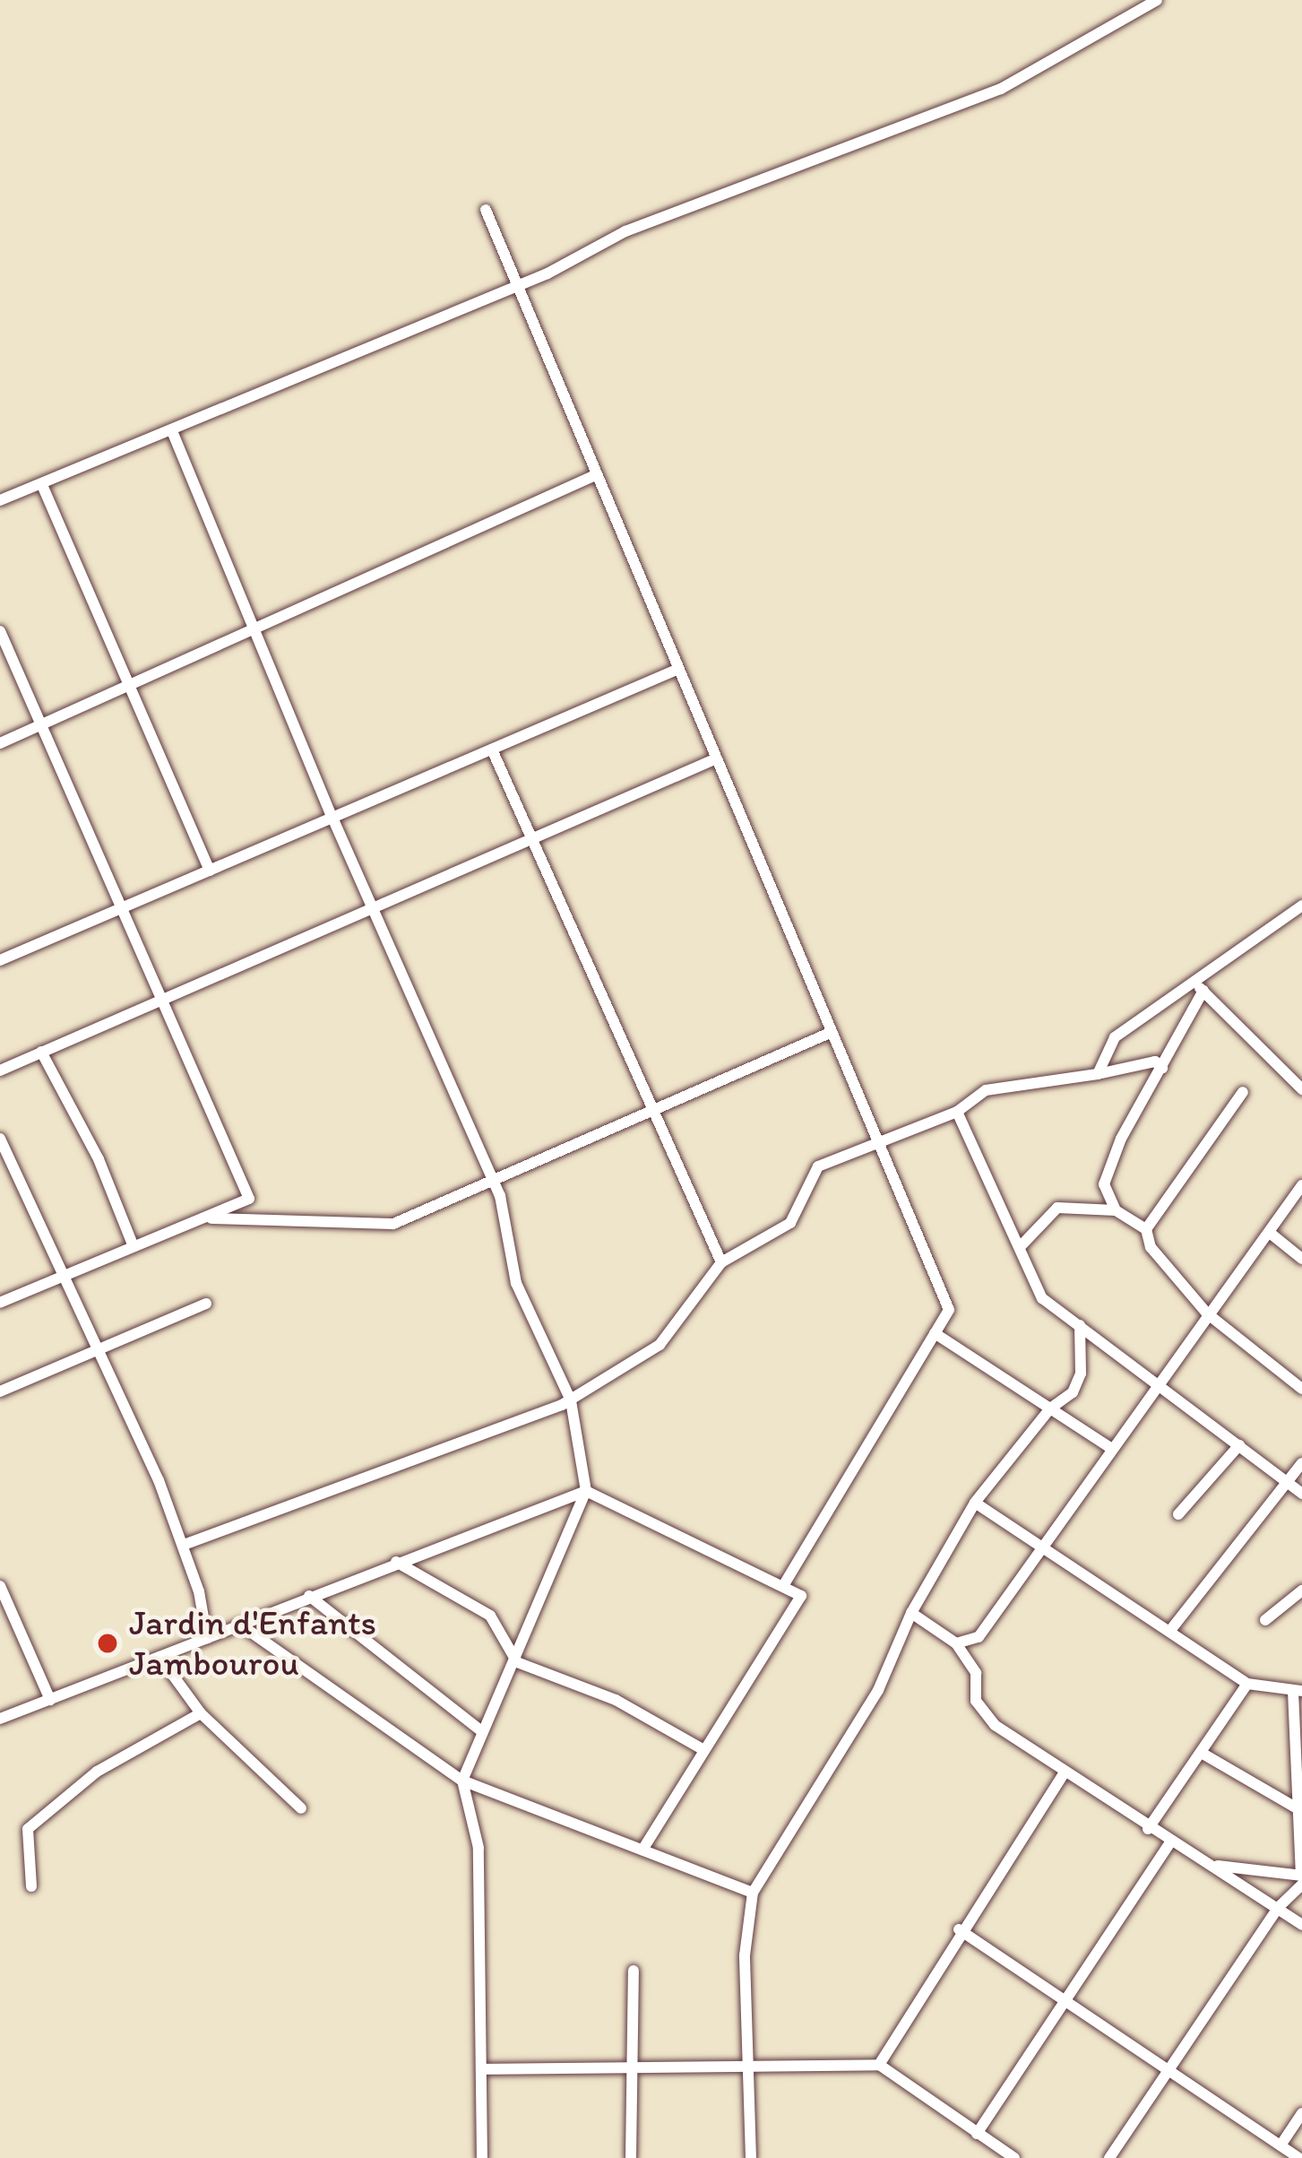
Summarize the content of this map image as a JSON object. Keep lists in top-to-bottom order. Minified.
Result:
{"places":["Jardin d'Enfants Jambourou"]}
